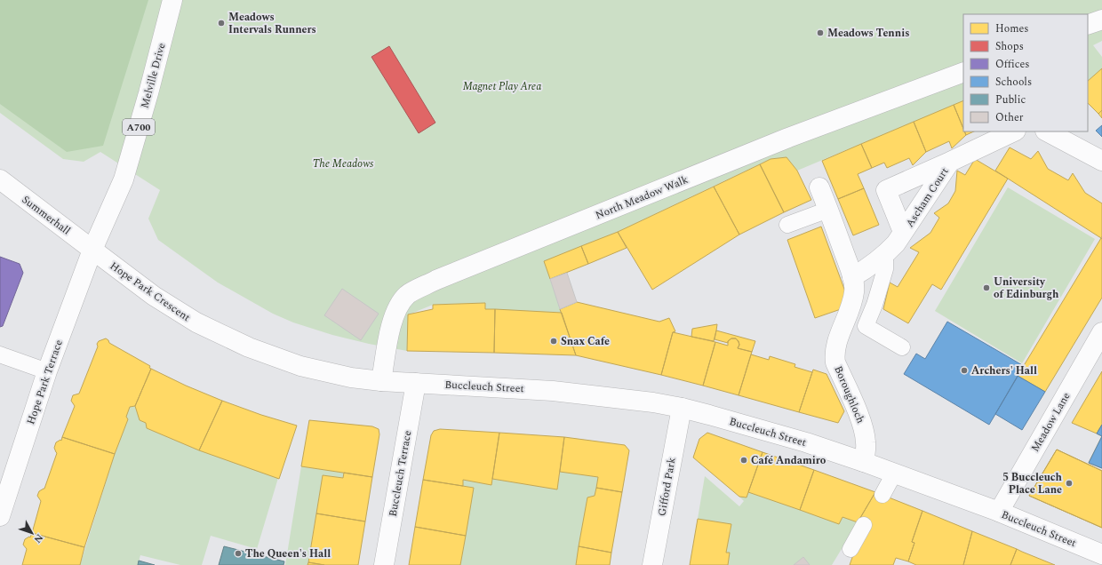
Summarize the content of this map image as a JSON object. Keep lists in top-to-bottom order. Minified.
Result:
{"streets":{"street":["Melville Drive","A700","North Meadow Walk","Ascham Court","Summerhall","Hope Park Crescent","Hope Park Terrace","Buccleuch Street","Boroughloch","Meadow Lane","Buccleuch Terrace","Gifford Park"]},"crossings":[["Melville Drive","Summerhall"],["Melville Drive","Hope Park Crescent"],["Melville Drive","Hope Park Terrace"],["North Meadow Walk","Hope Park Crescent"],["Ascham Court","Boroughloch"],["Summerhall","Hope Park Crescent"],["Summerhall","Hope Park Terrace"],["Hope Park Crescent","Hope Park Terrace"],["Hope Park Crescent","Buccleuch Street"],["Hope Park Crescent","Buccleuch Terrace"],["Buccleuch Street","Boroughloch"],["Buccleuch Street","Meadow Lane"],["Buccleuch Street","Buccleuch Terrace"],["Buccleuch Street","Gifford Park"]],"parks":["Magnet Play Area","The Meadows"],"places":["Meadows Intervals Runners","Meadows Tennis","University of Edinburgh","Snax Cafe","Archers' Hall","Café Andamiro","5 Buccleuch Place Lane","The Queen's Hall"],"legend":["Homes","Shops","Offices","Schools","Public","Other"],"north":"bottom right"}
